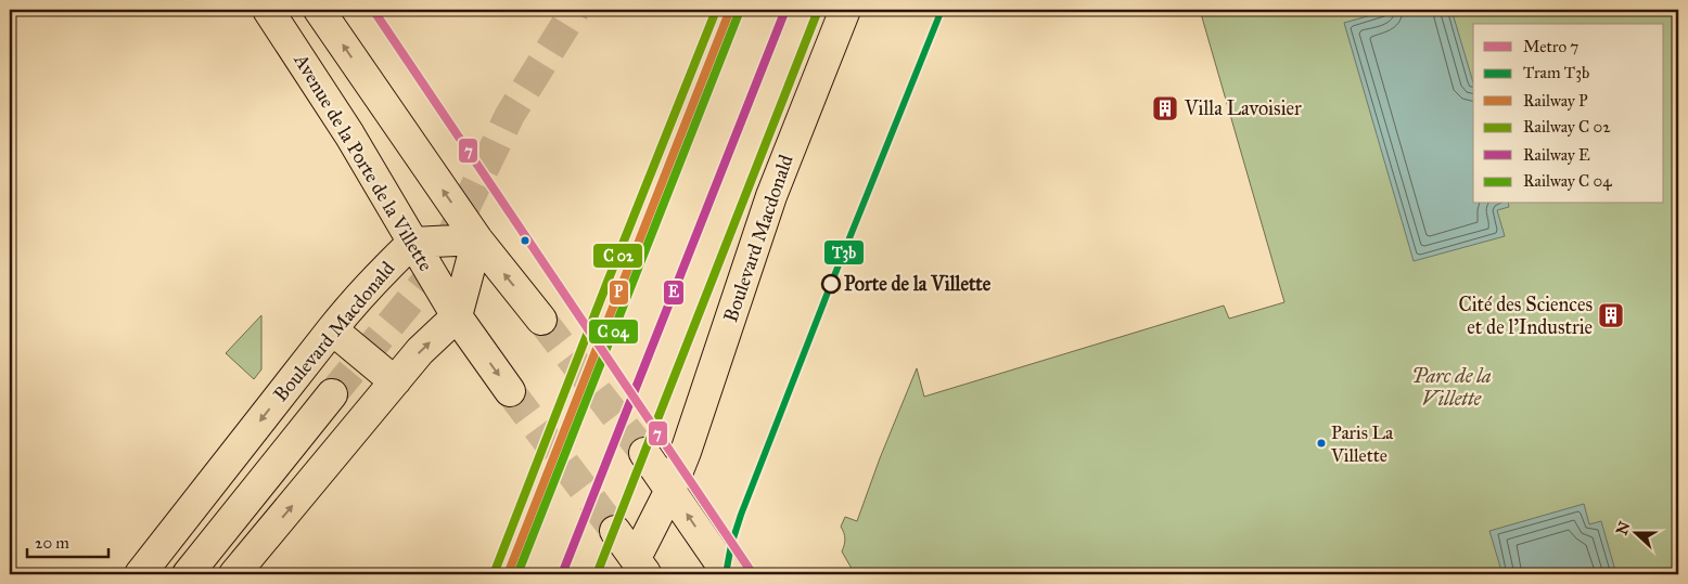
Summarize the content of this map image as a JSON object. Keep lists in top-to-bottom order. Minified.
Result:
{"streets":{"main road":["Avenue de la Porte de la Villette","Boulevard Macdonald"]},"crossings":[["Avenue de la Porte de la Villette","Boulevard Macdonald"]],"parks":["Parc de la Villette"],"places":{"building":["Villa Lavoisier","Cité des Sciences et de l'Industrie"],"other":["Porte de la Villette","Paris La Villette"]},"lines":["metro line 7","tram line T3b","rail line P","rail line E"],"legend":["Metro 7","Tram T3b","Railway P","Railway C 02","Railway E","Railway C 04"],"scale_bar":"20 m","north":"left"}
